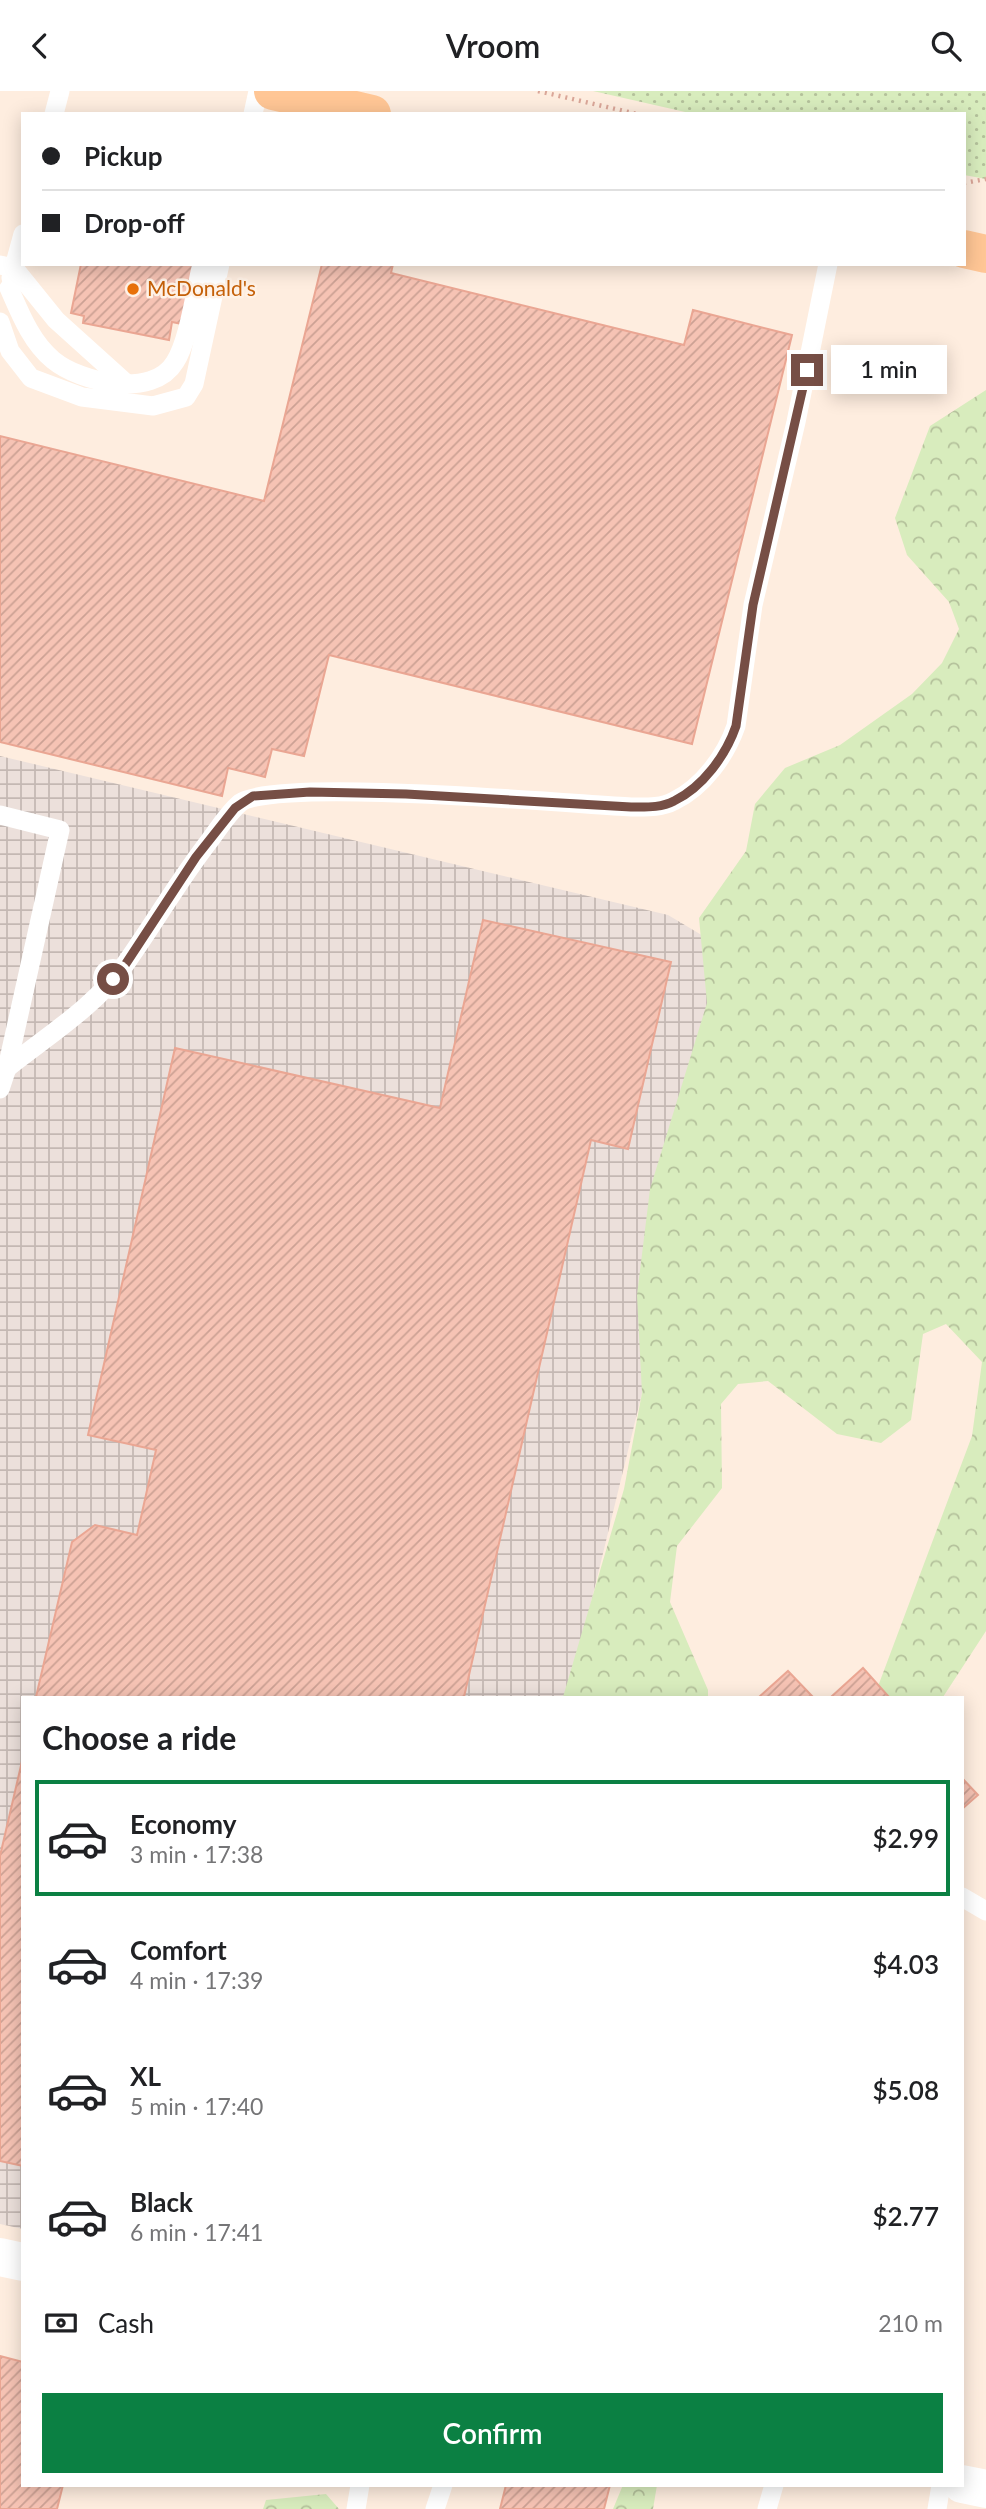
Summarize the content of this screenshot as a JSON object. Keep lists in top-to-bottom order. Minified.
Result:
{"places":["McDonald's"],"page":{"header":"Vroom","banner":["Pickup","Drop-off"],"bubble":"1 min","heading":"Choose a ride","list":[{"name":"Economy","note":"3 min · 17:38","value":"$2.99"},{"name":"Comfort","note":"4 min · 17:39","value":"$4.03"},{"name":"XL","note":"5 min · 17:40","value":"$5.08"},{"name":"Black","note":"6 min · 17:41","value":"$2.77"}],"pay":["Cash","210 m"],"buttons":"Confirm"}}
